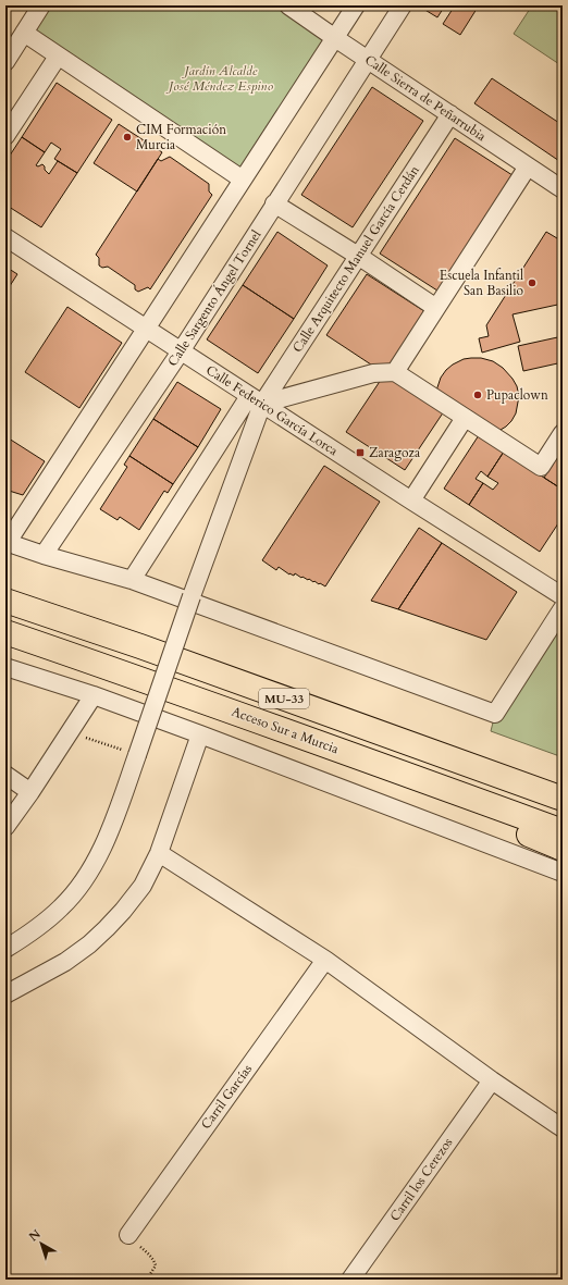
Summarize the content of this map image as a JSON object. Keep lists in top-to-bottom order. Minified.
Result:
{"streets":{"highway":["MU-33","Acceso Sur a Murcia"],"street":["Calle Sierra de Peñarrubia","Calle Arquitecto Manuel García Cerdán","Calle Sargento Ángel Tornel","Calle Federico García Lorca","Carril Garcías","Carril los Cerezos"]},"crossings":[["Calle Sierra de Peñarrubia","Calle Arquitecto Manuel García Cerdán"],["Calle Sierra de Peñarrubia","Calle Sargento Ángel Tornel"],["Calle Arquitecto Manuel García Cerdán","Calle Federico García Lorca"],["Calle Sargento Ángel Tornel","Calle Federico García Lorca"]],"parks":["Jardín Alcalde José Méndez Espino"],"places":{"other":["CIM Formación Murcia","Escuela Infantil San Basilio","Pupaclown"],"transit":["Zaragoza"]},"north":"top left"}
